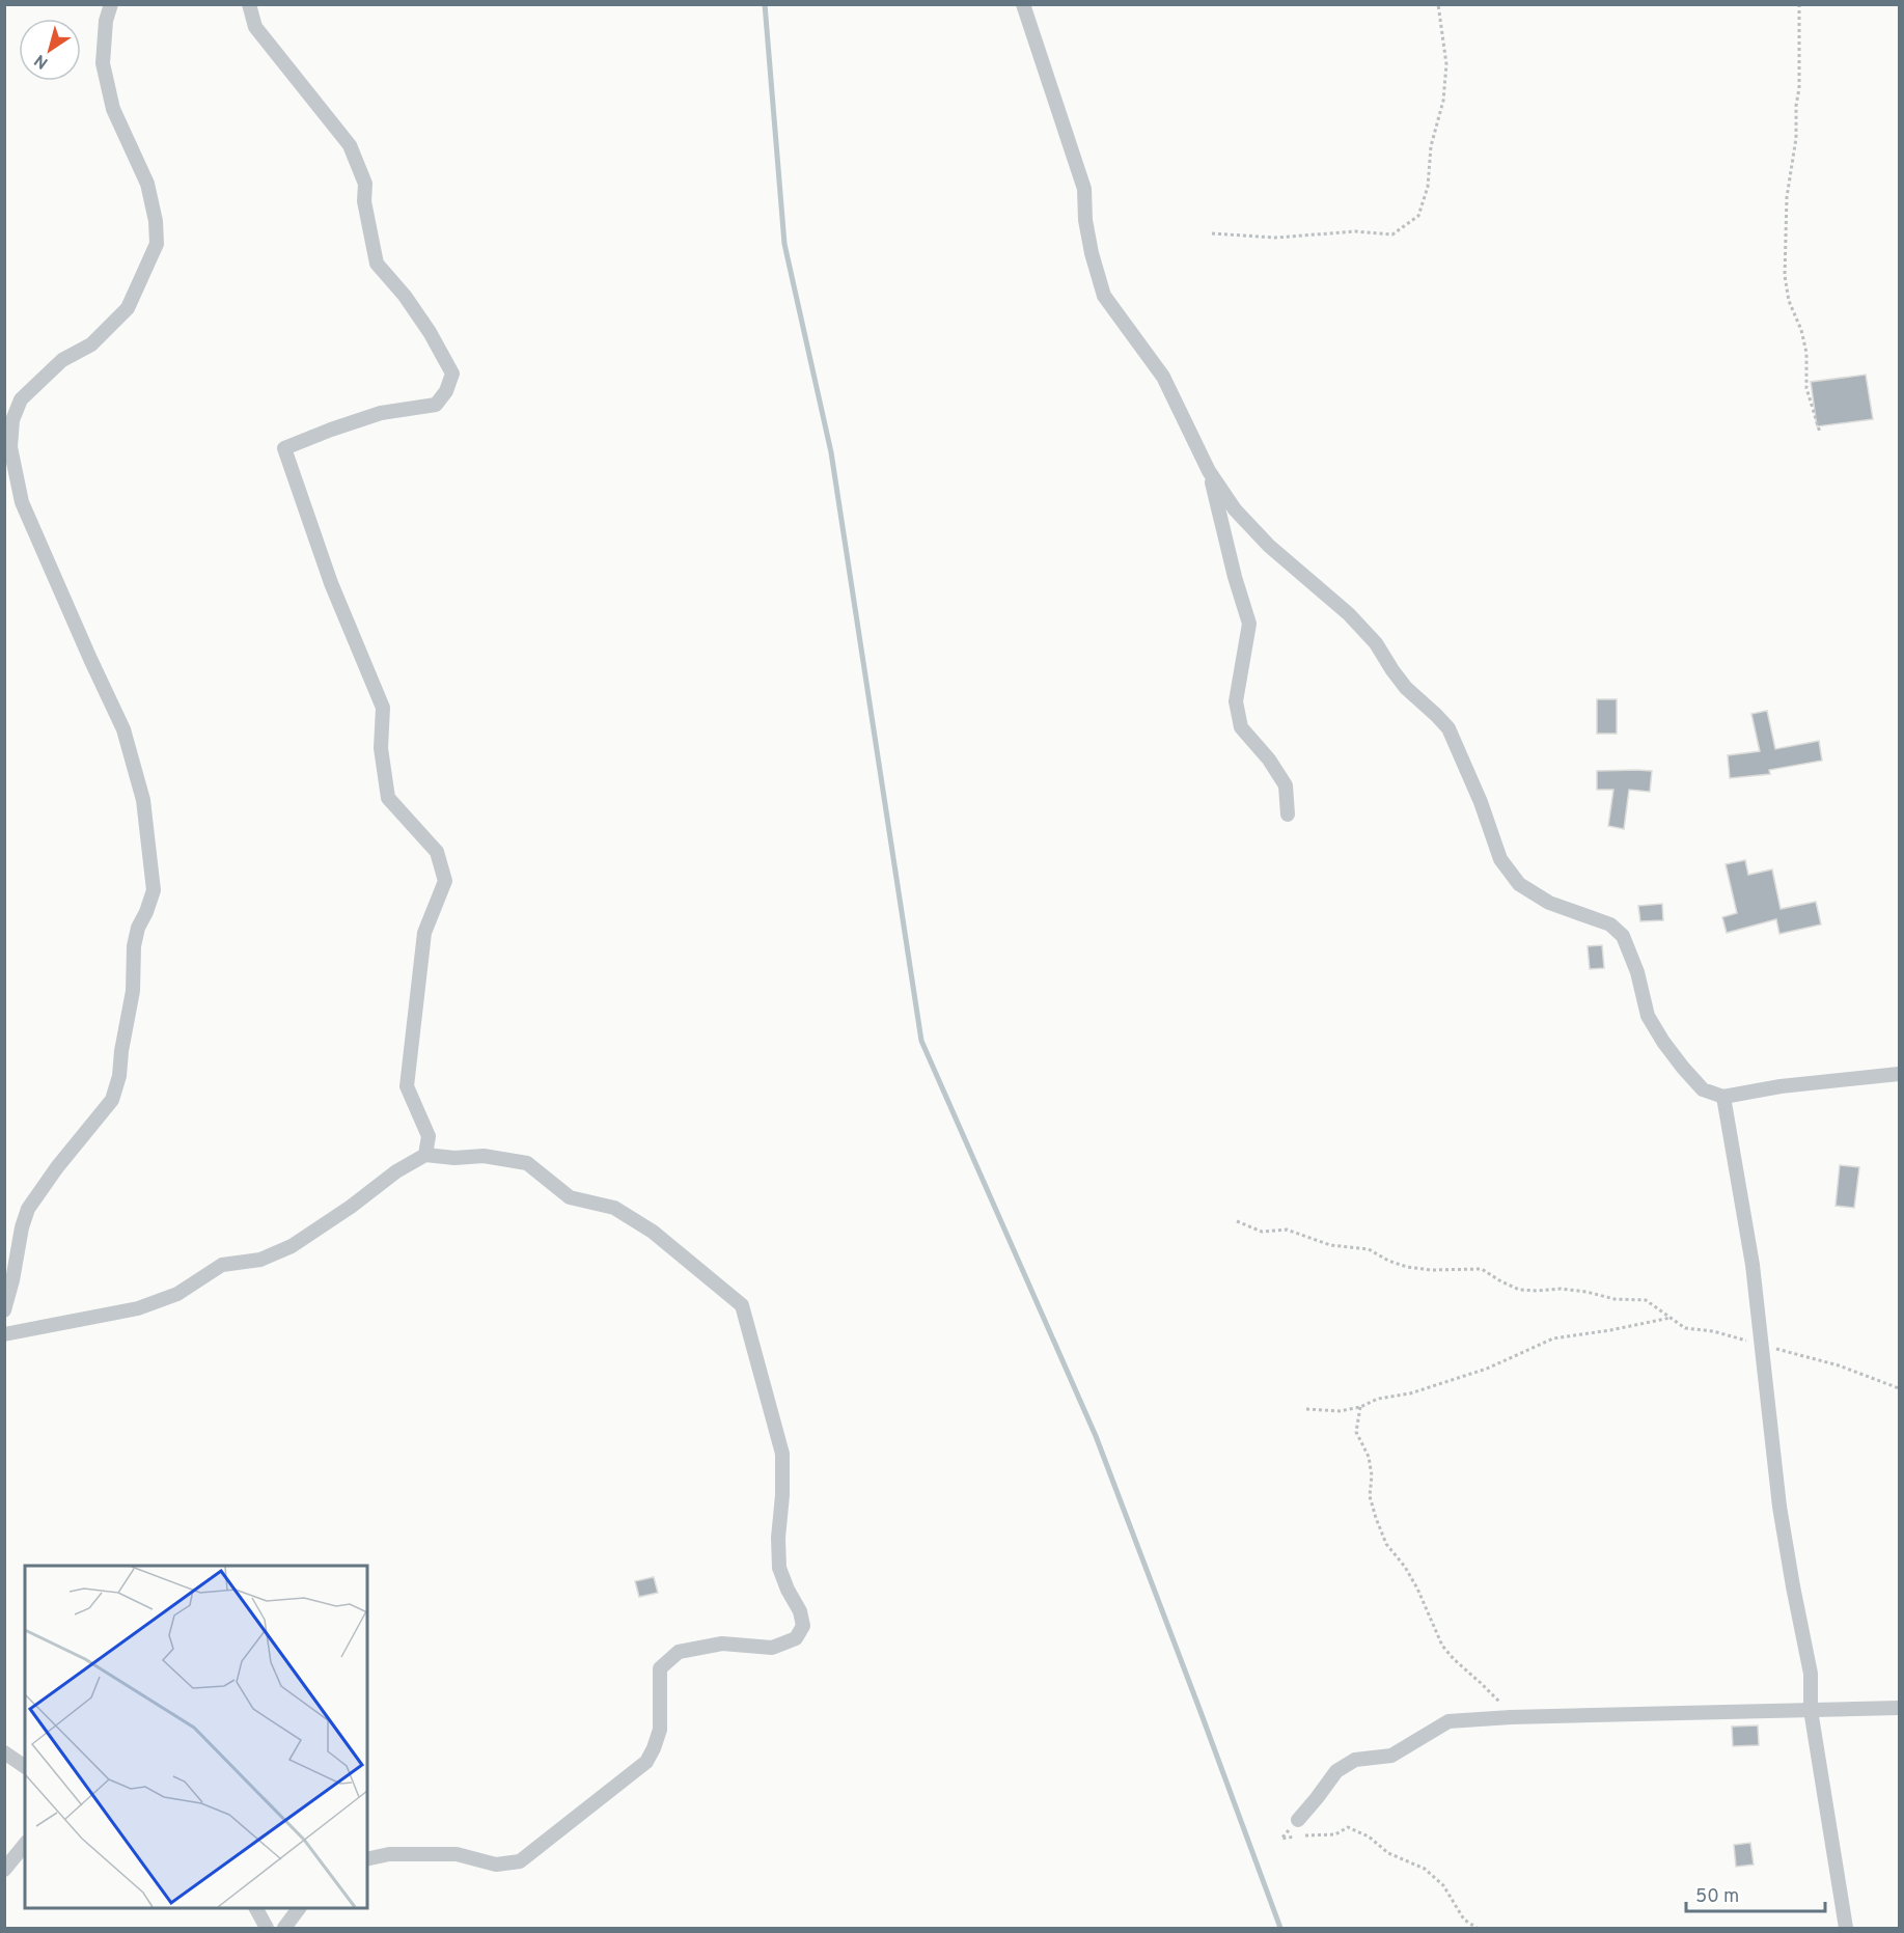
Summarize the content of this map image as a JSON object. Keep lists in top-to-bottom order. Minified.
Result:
{"scale_bar":"50 m","north":"bottom left"}
